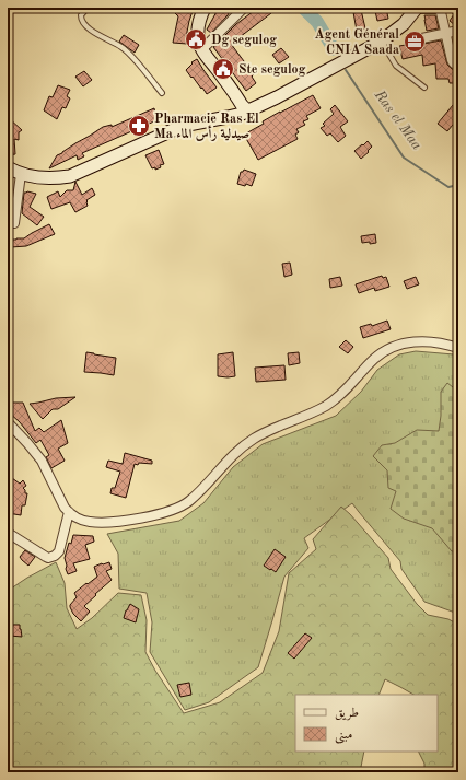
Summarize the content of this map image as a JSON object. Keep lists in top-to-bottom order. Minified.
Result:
{"water":["Ras el Maa"],"places":{"public building":["Dg segulog","Ste segulog"],"office":["Agent Général CNIA Saada"],"pharmacy":["Pharmacie Ras El Ma صيدلية رأس الماء"]},"legend":["طريق","مبنى"]}
